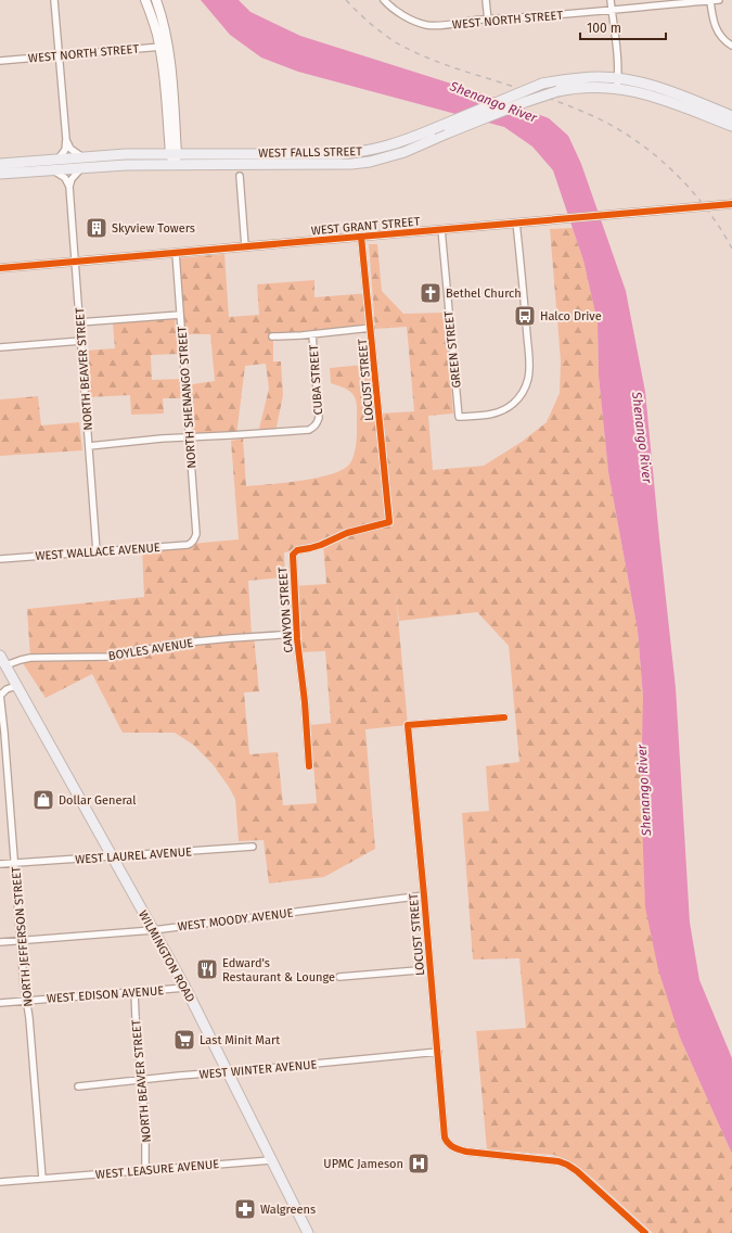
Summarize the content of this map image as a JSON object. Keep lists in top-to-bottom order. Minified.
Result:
{"streets":{"main road":["WEST FALLS STREET","WILMINGTON ROAD"],"street":["WEST NORTH STREET","WEST GRANT STREET","GREEN STREET","NORTH BEAVER STREET","CUBA STREET","LOCUST STREET","NORTH SHENANGO STREET","WEST WALLACE AVENUE","CANYON STREET","BOYLES AVENUE","WEST LAUREL AVENUE","WEST MOODY AVENUE","NORTH JEFFERSON STREET","WEST EDISON AVENUE","WEST WINTER AVENUE","WEST LEASURE AVENUE"]},"crossings":[["WEST GRANT STREET","GREEN STREET"],["WEST GRANT STREET","NORTH BEAVER STREET"],["WEST GRANT STREET","LOCUST STREET"],["WEST GRANT STREET","NORTH SHENANGO STREET"],["NORTH BEAVER STREET","WEST WALLACE AVENUE"],["NORTH BEAVER STREET","WEST EDISON AVENUE"],["NORTH BEAVER STREET","WEST WINTER AVENUE"],["NORTH BEAVER STREET","WEST LEASURE AVENUE"],["CUBA STREET","NORTH SHENANGO STREET"],["LOCUST STREET","CANYON STREET"],["LOCUST STREET","WEST MOODY AVENUE"],["LOCUST STREET","WEST WINTER AVENUE"],["NORTH SHENANGO STREET","WEST WALLACE AVENUE"],["CANYON STREET","BOYLES AVENUE"],["BOYLES AVENUE","WILMINGTON ROAD"],["WEST LAUREL AVENUE","NORTH JEFFERSON STREET"],["WEST LAUREL AVENUE","WILMINGTON ROAD"],["WEST MOODY AVENUE","NORTH JEFFERSON STREET"],["WEST MOODY AVENUE","WILMINGTON ROAD"],["NORTH JEFFERSON STREET","WILMINGTON ROAD"],["NORTH JEFFERSON STREET","WEST EDISON AVENUE"],["NORTH JEFFERSON STREET","WEST LEASURE AVENUE"],["WILMINGTON ROAD","WEST EDISON AVENUE"],["WILMINGTON ROAD","WEST WINTER AVENUE"],["WILMINGTON ROAD","WEST LEASURE AVENUE"]],"water":["Shenango River"],"places":{"building":["Skyview Towers"],"church":["Bethel Church"],"bus stop":["Halco Drive"],"shop":["Dollar General"],"restaurant":["Edward's Restaurant & Lounge"],"supermarket":["Last Minit Mart"],"hospital":["UPMC Jameson"],"pharmacy":["Walgreens"]},"scale_bar":"100 m"}
